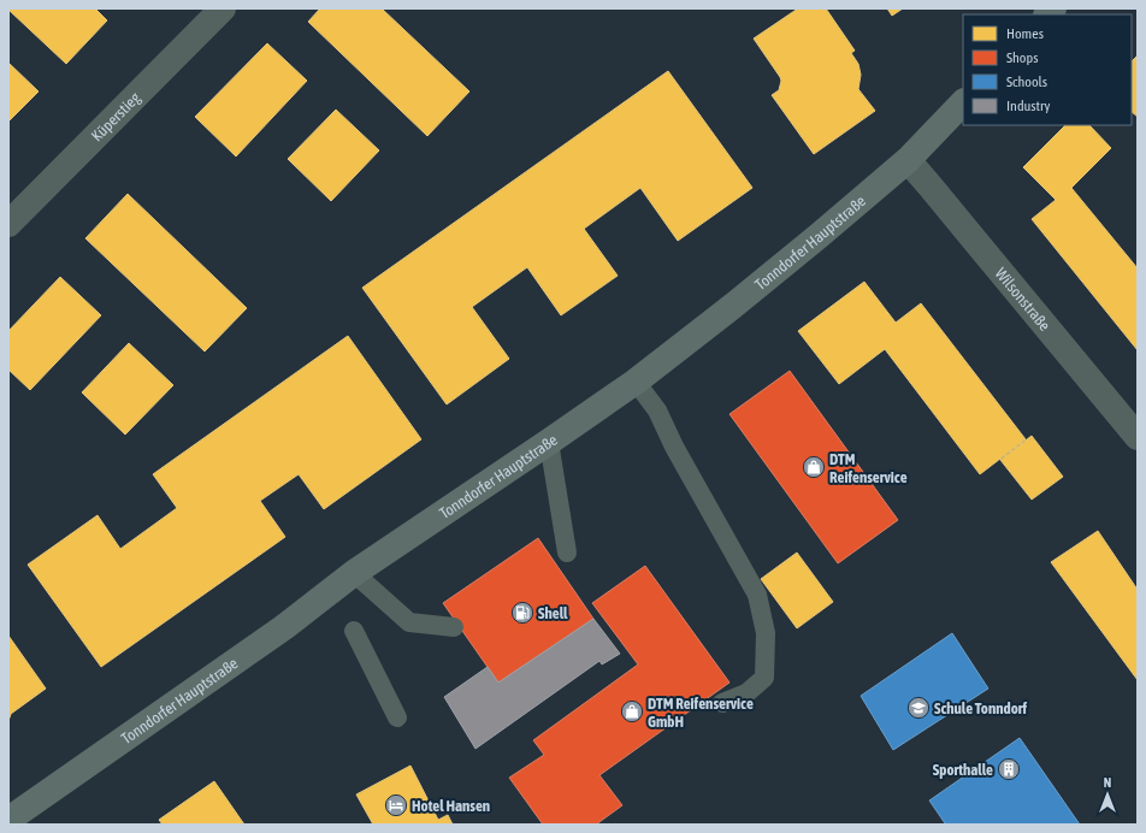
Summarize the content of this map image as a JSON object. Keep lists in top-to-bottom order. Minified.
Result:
{"streets":{"main road":["Tonndorfer Hauptstraße"],"street":["Küperstieg","Wilsonstraße"]},"crossings":[["Tonndorfer Hauptstraße","Wilsonstraße"]],"places":{"shop":["DTM Reifenservice","DTM Reifenservice GmbH"],"fuel station":["Shell"],"school or university":["Schule Tonndorf"],"building":["Sporthalle"],"hotel":["Hotel Hansen"]},"legend":["Homes","Shops","Schools","Industry"],"north":"top"}
